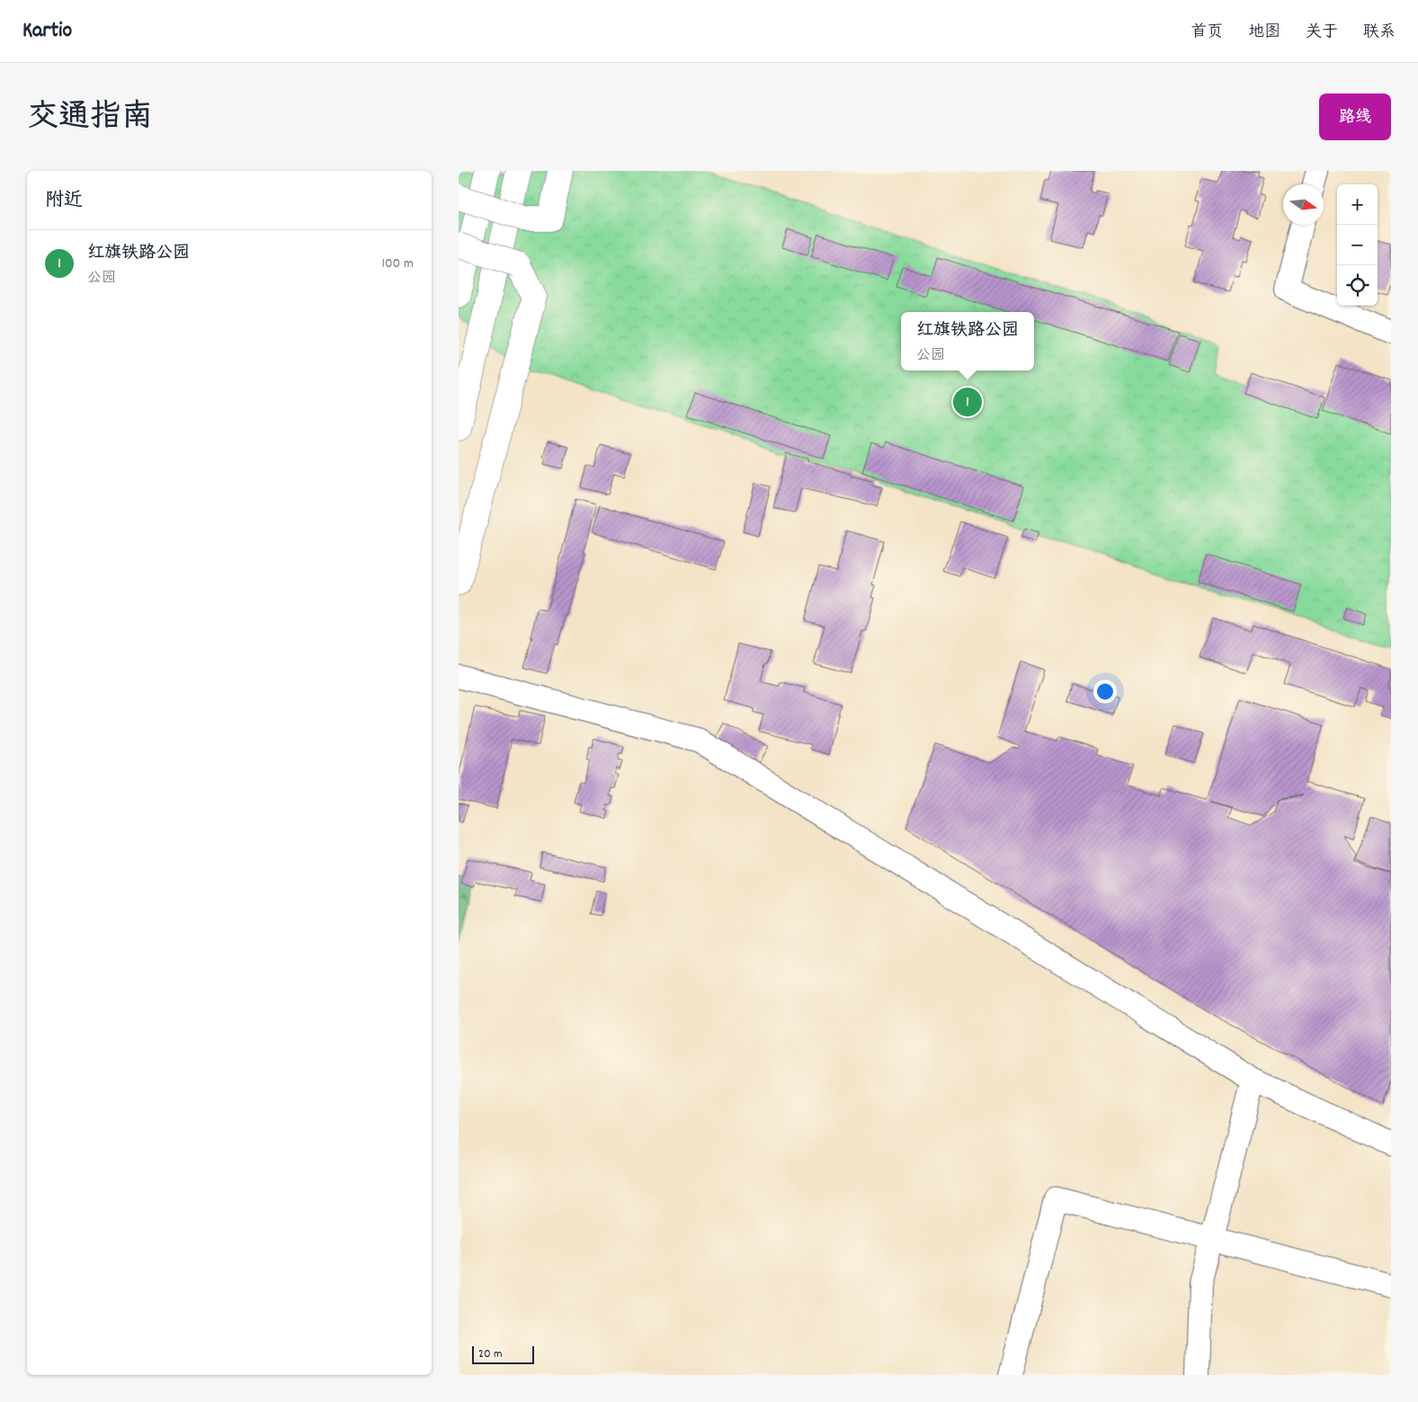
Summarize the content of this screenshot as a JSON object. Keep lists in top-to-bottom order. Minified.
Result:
{"scale_bar":"20 m","north":"right","page":{"header":"Kartio","nav":["首页","地图","关于","联系"],"title":"交通指南","buttons":"路线","heading":"附近","map_buttons":["+","−"],"list":[{"mark":"1","name":"红旗铁路公园","note":"公园","value":"100 m"}],"popup":["红旗铁路公园","公园"],"pins":"1","scale":"20 m"}}
